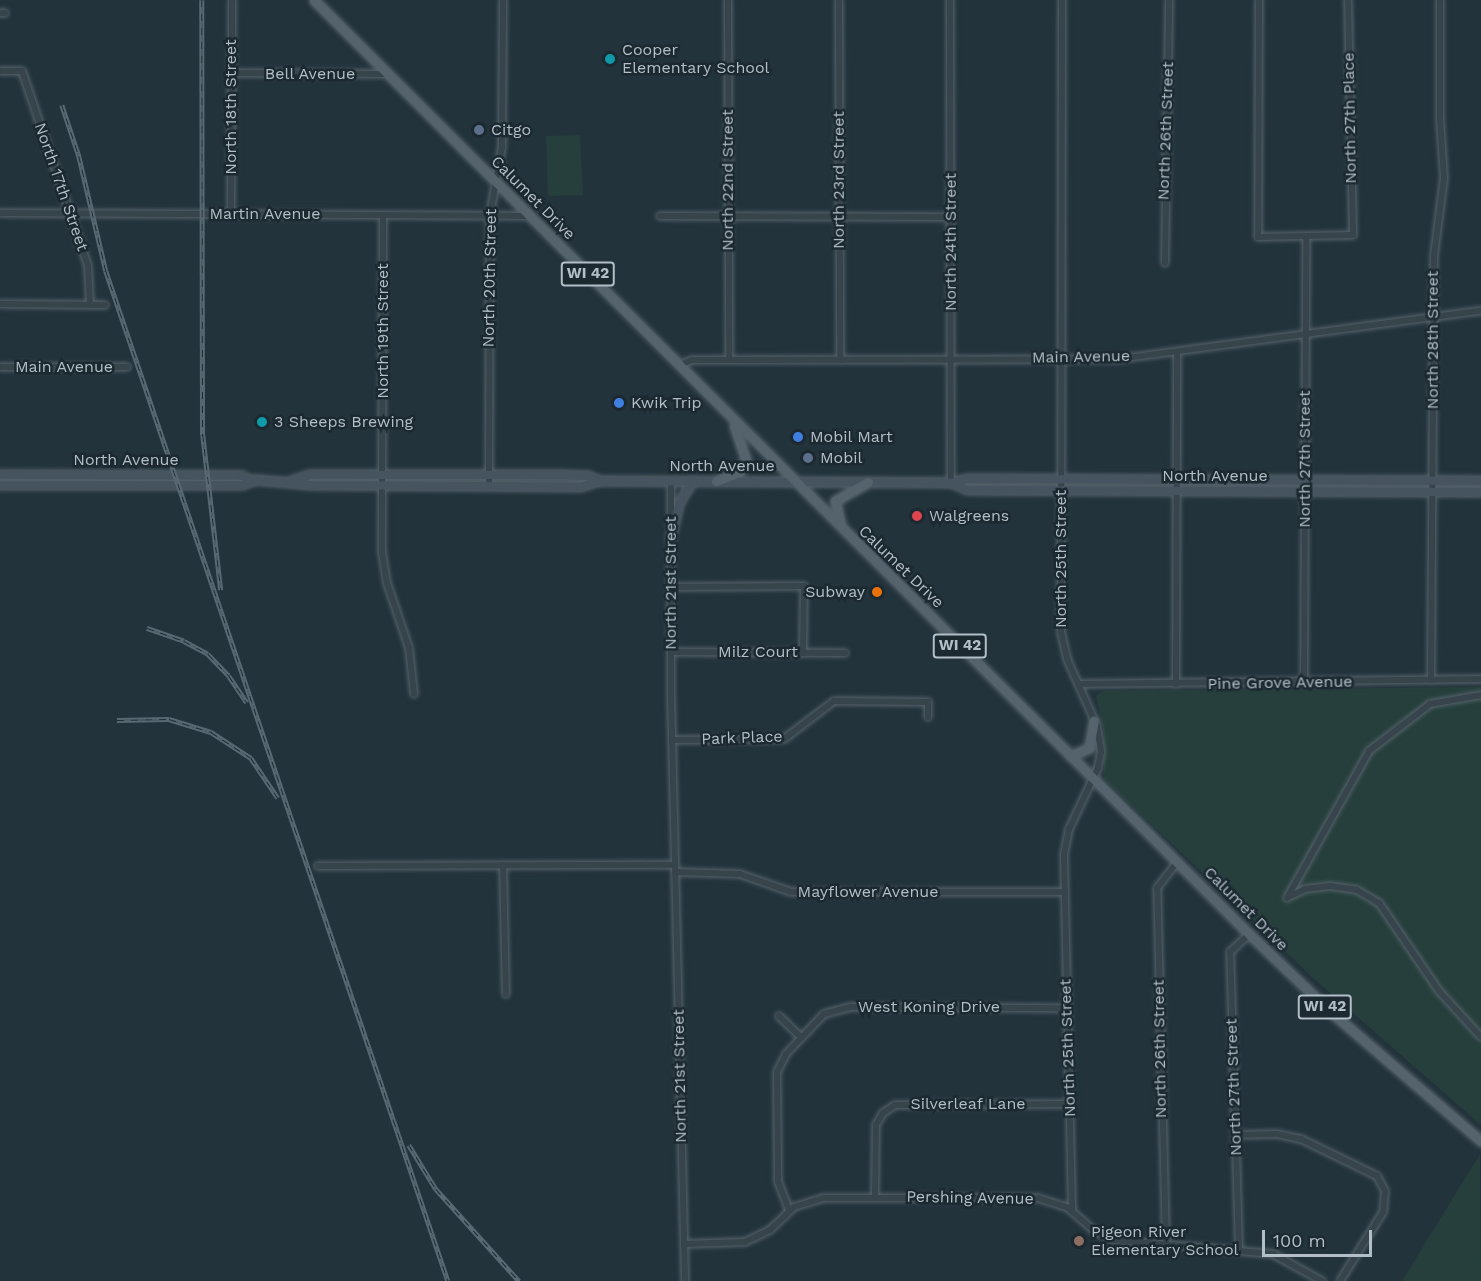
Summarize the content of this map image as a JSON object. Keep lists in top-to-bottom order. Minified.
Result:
{"streets":{"main road":["Calumet Drive","WI 42","North Avenue"],"street":["Bell Avenue","North 18th Street","North 27th Place","North 26th Street","North 22nd Street","North 23rd Street","North 17th Street","Martin Avenue","North 24th Street","North 20th Street","North 19th Street","North 28th Street","Main Avenue","North 27th Street","North 25th Street","North 21st Street","Milz Court","Pine Grove Avenue","Park Place","Mayflower Avenue","West Koning Drive","Silverleaf Lane","Pershing Avenue"]},"crossings":[["Bell Avenue","North 18th Street"],["Bell Avenue","Calumet Drive"],["North 18th Street","Martin Avenue"],["North 27th Place","North 27th Street"],["North 26th Street","Calumet Drive"],["North 26th Street","Pershing Avenue"],["North 22nd Street","Main Avenue"],["North 23rd Street","Main Avenue"],["North 17th Street","Martin Avenue"],["Calumet Drive","Martin Avenue"],["Calumet Drive","North 20th Street"],["Calumet Drive","Main Avenue"],["Calumet Drive","North 27th Street"],["Calumet Drive","North Avenue"],["Calumet Drive","North 25th Street"],["Martin Avenue","North 20th Street"],["Martin Avenue","North 19th Street"],["North 24th Street","Main Avenue"],["North 24th Street","North Avenue"],["North 20th Street","North Avenue"],["North 19th Street","North Avenue"],["North 28th Street","Main Avenue"],["North 28th Street","North Avenue"],["North 28th Street","Pine Grove Avenue"],["Main Avenue","North 27th Street"],["Main Avenue","North 25th Street"],["North 27th Street","North Avenue"],["North 27th Street","Pine Grove Avenue"],["North 27th Street","Pershing Avenue"],["North Avenue","North 25th Street"],["North Avenue","North 21st Street"],["North 25th Street","Pine Grove Avenue"],["North 25th Street","Mayflower Avenue"],["North 25th Street","West Koning Drive"],["North 25th Street","Silverleaf Lane"],["North 25th Street","Pershing Avenue"],["North 21st Street","Milz Court"],["North 21st Street","Park Place"],["North 21st Street","Mayflower Avenue"],["North 21st Street","Pershing Avenue"],["West Koning Drive","Pershing Avenue"],["Silverleaf Lane","Pershing Avenue"]],"places":["Cooper Elementary School","Citgo","Kwik Trip","3 Sheeps Brewing","Mobil Mart","Mobil","Walgreens","Subway","Pigeon River Elementary School"],"scale_bar":"100 m"}
